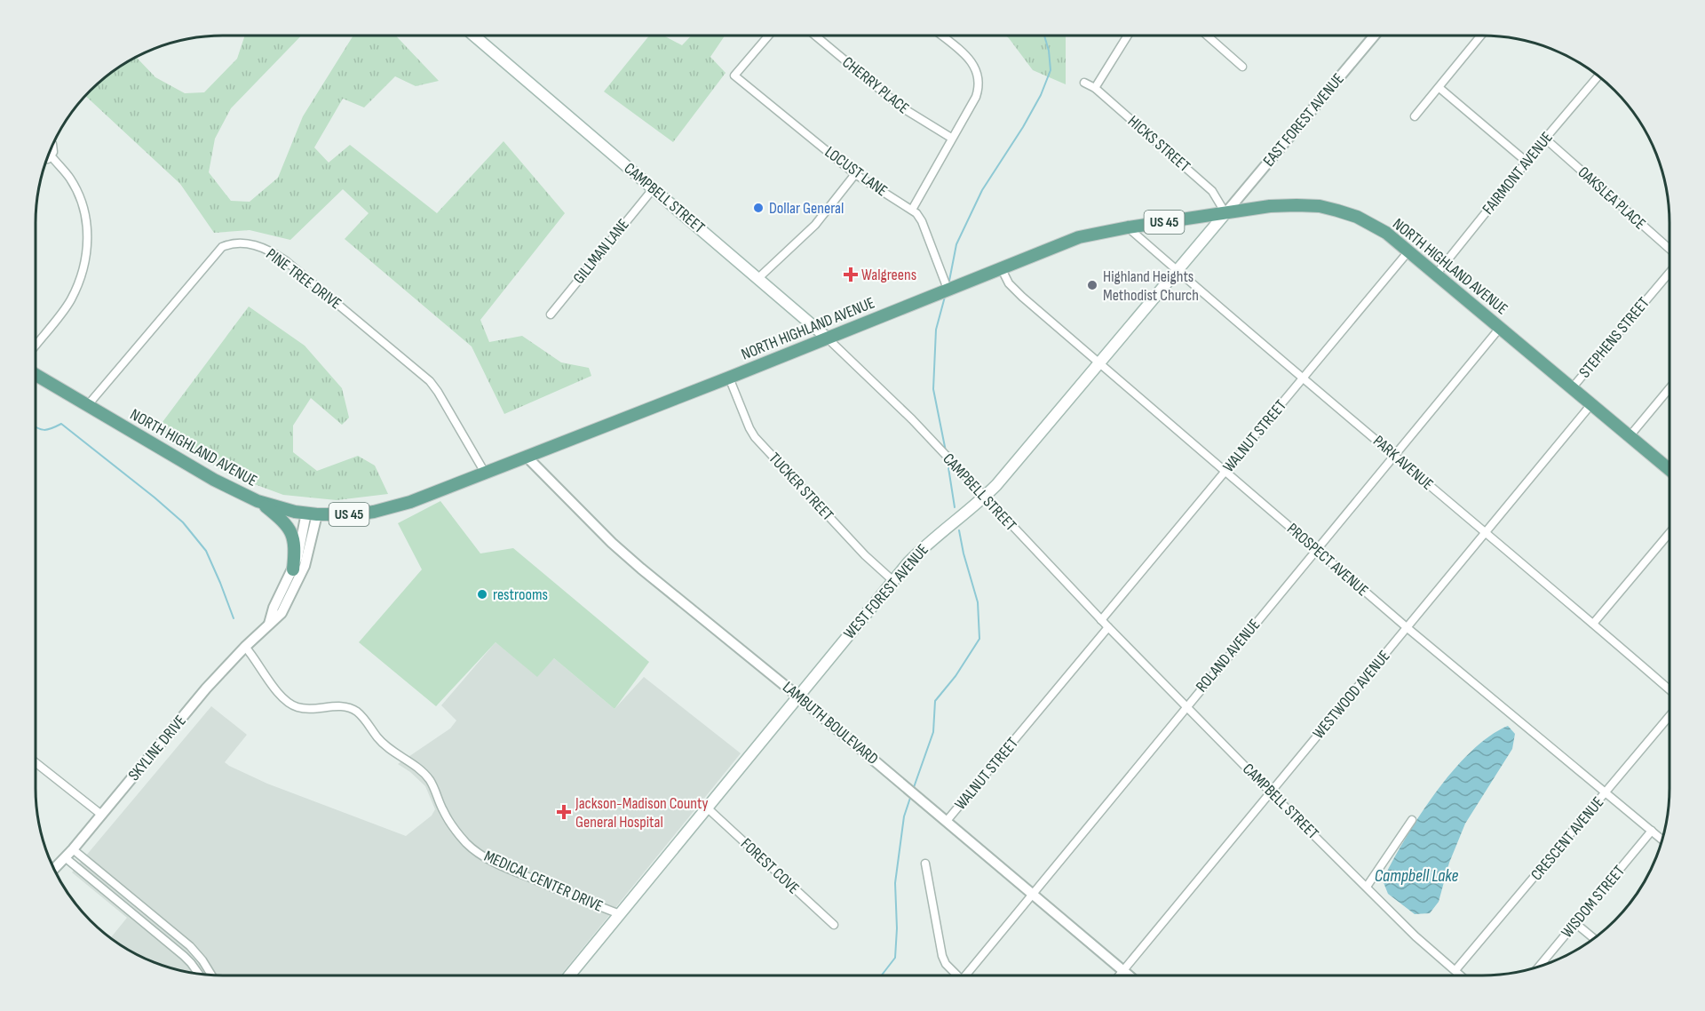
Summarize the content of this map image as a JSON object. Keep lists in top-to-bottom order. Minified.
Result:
{"streets":{"main road":["CAMPBELL STREET","US 45","NORTH HIGHLAND AVENUE","WEST FOREST AVENUE"],"street":["CHERRY PLACE","EAST FOREST AVENUE","HICKS STREET","LOCUST LANE","FAIRMONT AVENUE","OAKSLEA PLACE","GILLMAN LANE","PINE TREE DRIVE","STEPHENS STREET","WALNUT STREET","PARK AVENUE","TUCKER STREET","PROSPECT AVENUE","ROLAND AVENUE","WESTWOOD AVENUE","LAMBUTH BOULEVARD","SKYLINE DRIVE","CRESCENT AVENUE","FOREST COVE","MEDICAL CENTER DRIVE","WISDOM STREET"]},"crossings":[["EAST FOREST AVENUE","HICKS STREET"],["EAST FOREST AVENUE","NORTH HIGHLAND AVENUE"],["EAST FOREST AVENUE","WEST FOREST AVENUE"],["HICKS STREET","NORTH HIGHLAND AVENUE"],["HICKS STREET","WEST FOREST AVENUE"],["LOCUST LANE","NORTH HIGHLAND AVENUE"],["FAIRMONT AVENUE","OAKSLEA PLACE"],["FAIRMONT AVENUE","NORTH HIGHLAND AVENUE"],["CAMPBELL STREET","GILLMAN LANE"],["CAMPBELL STREET","NORTH HIGHLAND AVENUE"],["CAMPBELL STREET","WALNUT STREET"],["CAMPBELL STREET","WEST FOREST AVENUE"],["CAMPBELL STREET","ROLAND AVENUE"],["CAMPBELL STREET","WESTWOOD AVENUE"],["CAMPBELL STREET","CRESCENT AVENUE"],["NORTH HIGHLAND AVENUE","PINE TREE DRIVE"],["NORTH HIGHLAND AVENUE","STEPHENS STREET"],["NORTH HIGHLAND AVENUE","WALNUT STREET"],["NORTH HIGHLAND AVENUE","PARK AVENUE"],["NORTH HIGHLAND AVENUE","TUCKER STREET"],["NORTH HIGHLAND AVENUE","PROSPECT AVENUE"],["NORTH HIGHLAND AVENUE","WEST FOREST AVENUE"],["NORTH HIGHLAND AVENUE","ROLAND AVENUE"],["NORTH HIGHLAND AVENUE","WESTWOOD AVENUE"],["NORTH HIGHLAND AVENUE","LAMBUTH BOULEVARD"],["NORTH HIGHLAND AVENUE","SKYLINE DRIVE"],["WALNUT STREET","PARK AVENUE"],["WALNUT STREET","PROSPECT AVENUE"],["WALNUT STREET","LAMBUTH BOULEVARD"],["PARK AVENUE","WEST FOREST AVENUE"],["PARK AVENUE","ROLAND AVENUE"],["PARK AVENUE","WESTWOOD AVENUE"],["TUCKER STREET","WEST FOREST AVENUE"],["PROSPECT AVENUE","WEST FOREST AVENUE"],["PROSPECT AVENUE","ROLAND AVENUE"],["PROSPECT AVENUE","WESTWOOD AVENUE"],["PROSPECT AVENUE","CRESCENT AVENUE"],["PROSPECT AVENUE","WISDOM STREET"],["WEST FOREST AVENUE","LAMBUTH BOULEVARD"],["WEST FOREST AVENUE","FOREST COVE"],["WEST FOREST AVENUE","MEDICAL CENTER DRIVE"],["ROLAND AVENUE","LAMBUTH BOULEVARD"],["WESTWOOD AVENUE","LAMBUTH BOULEVARD"],["SKYLINE DRIVE","MEDICAL CENTER DRIVE"]],"water":["Campbell Lake"],"places":{"other":["Dollar General","Highland Heights Methodist Church","restrooms"],"health":["Walgreens","Jackson-Madison County General Hospital"]}}
